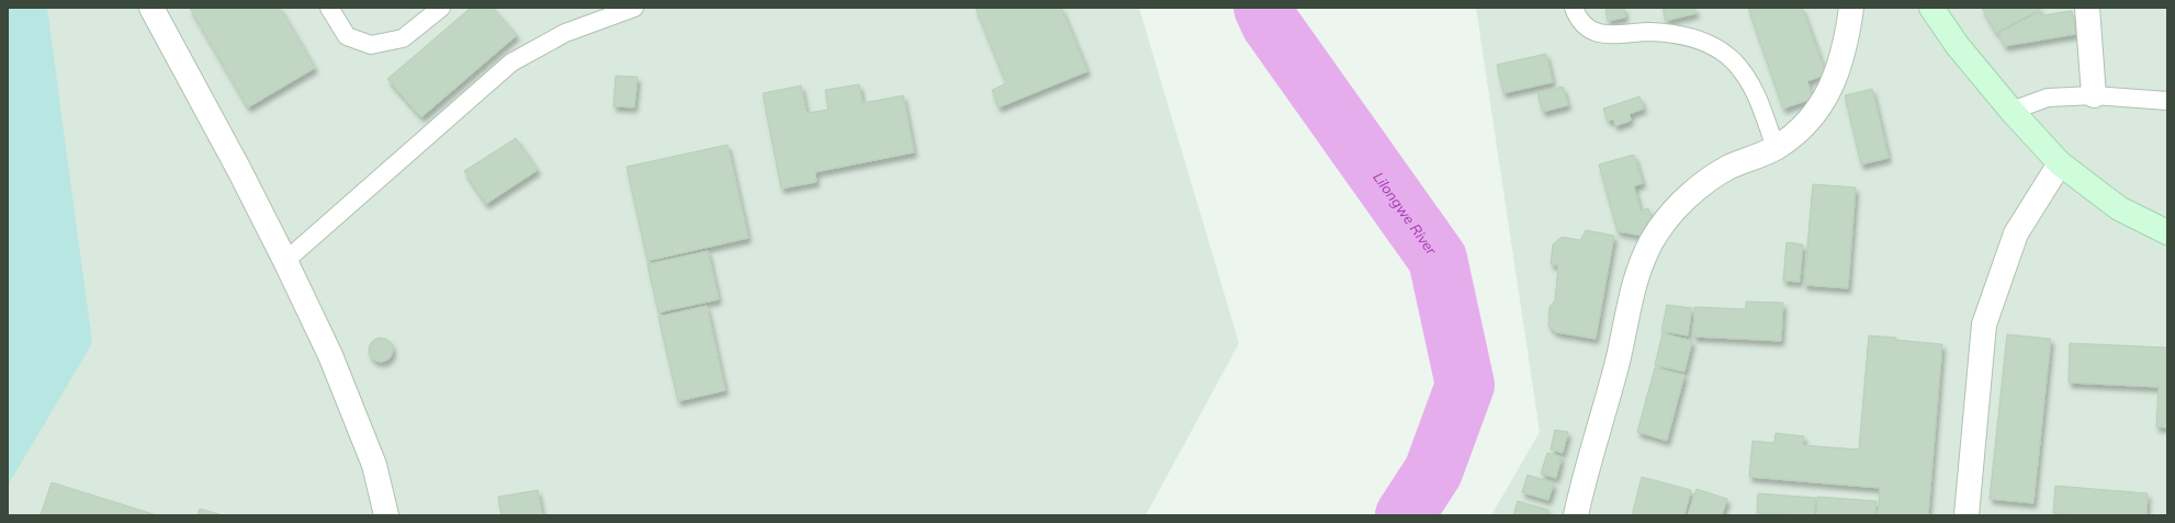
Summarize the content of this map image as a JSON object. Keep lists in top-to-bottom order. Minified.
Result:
{"water":["Lilongwe River"]}
